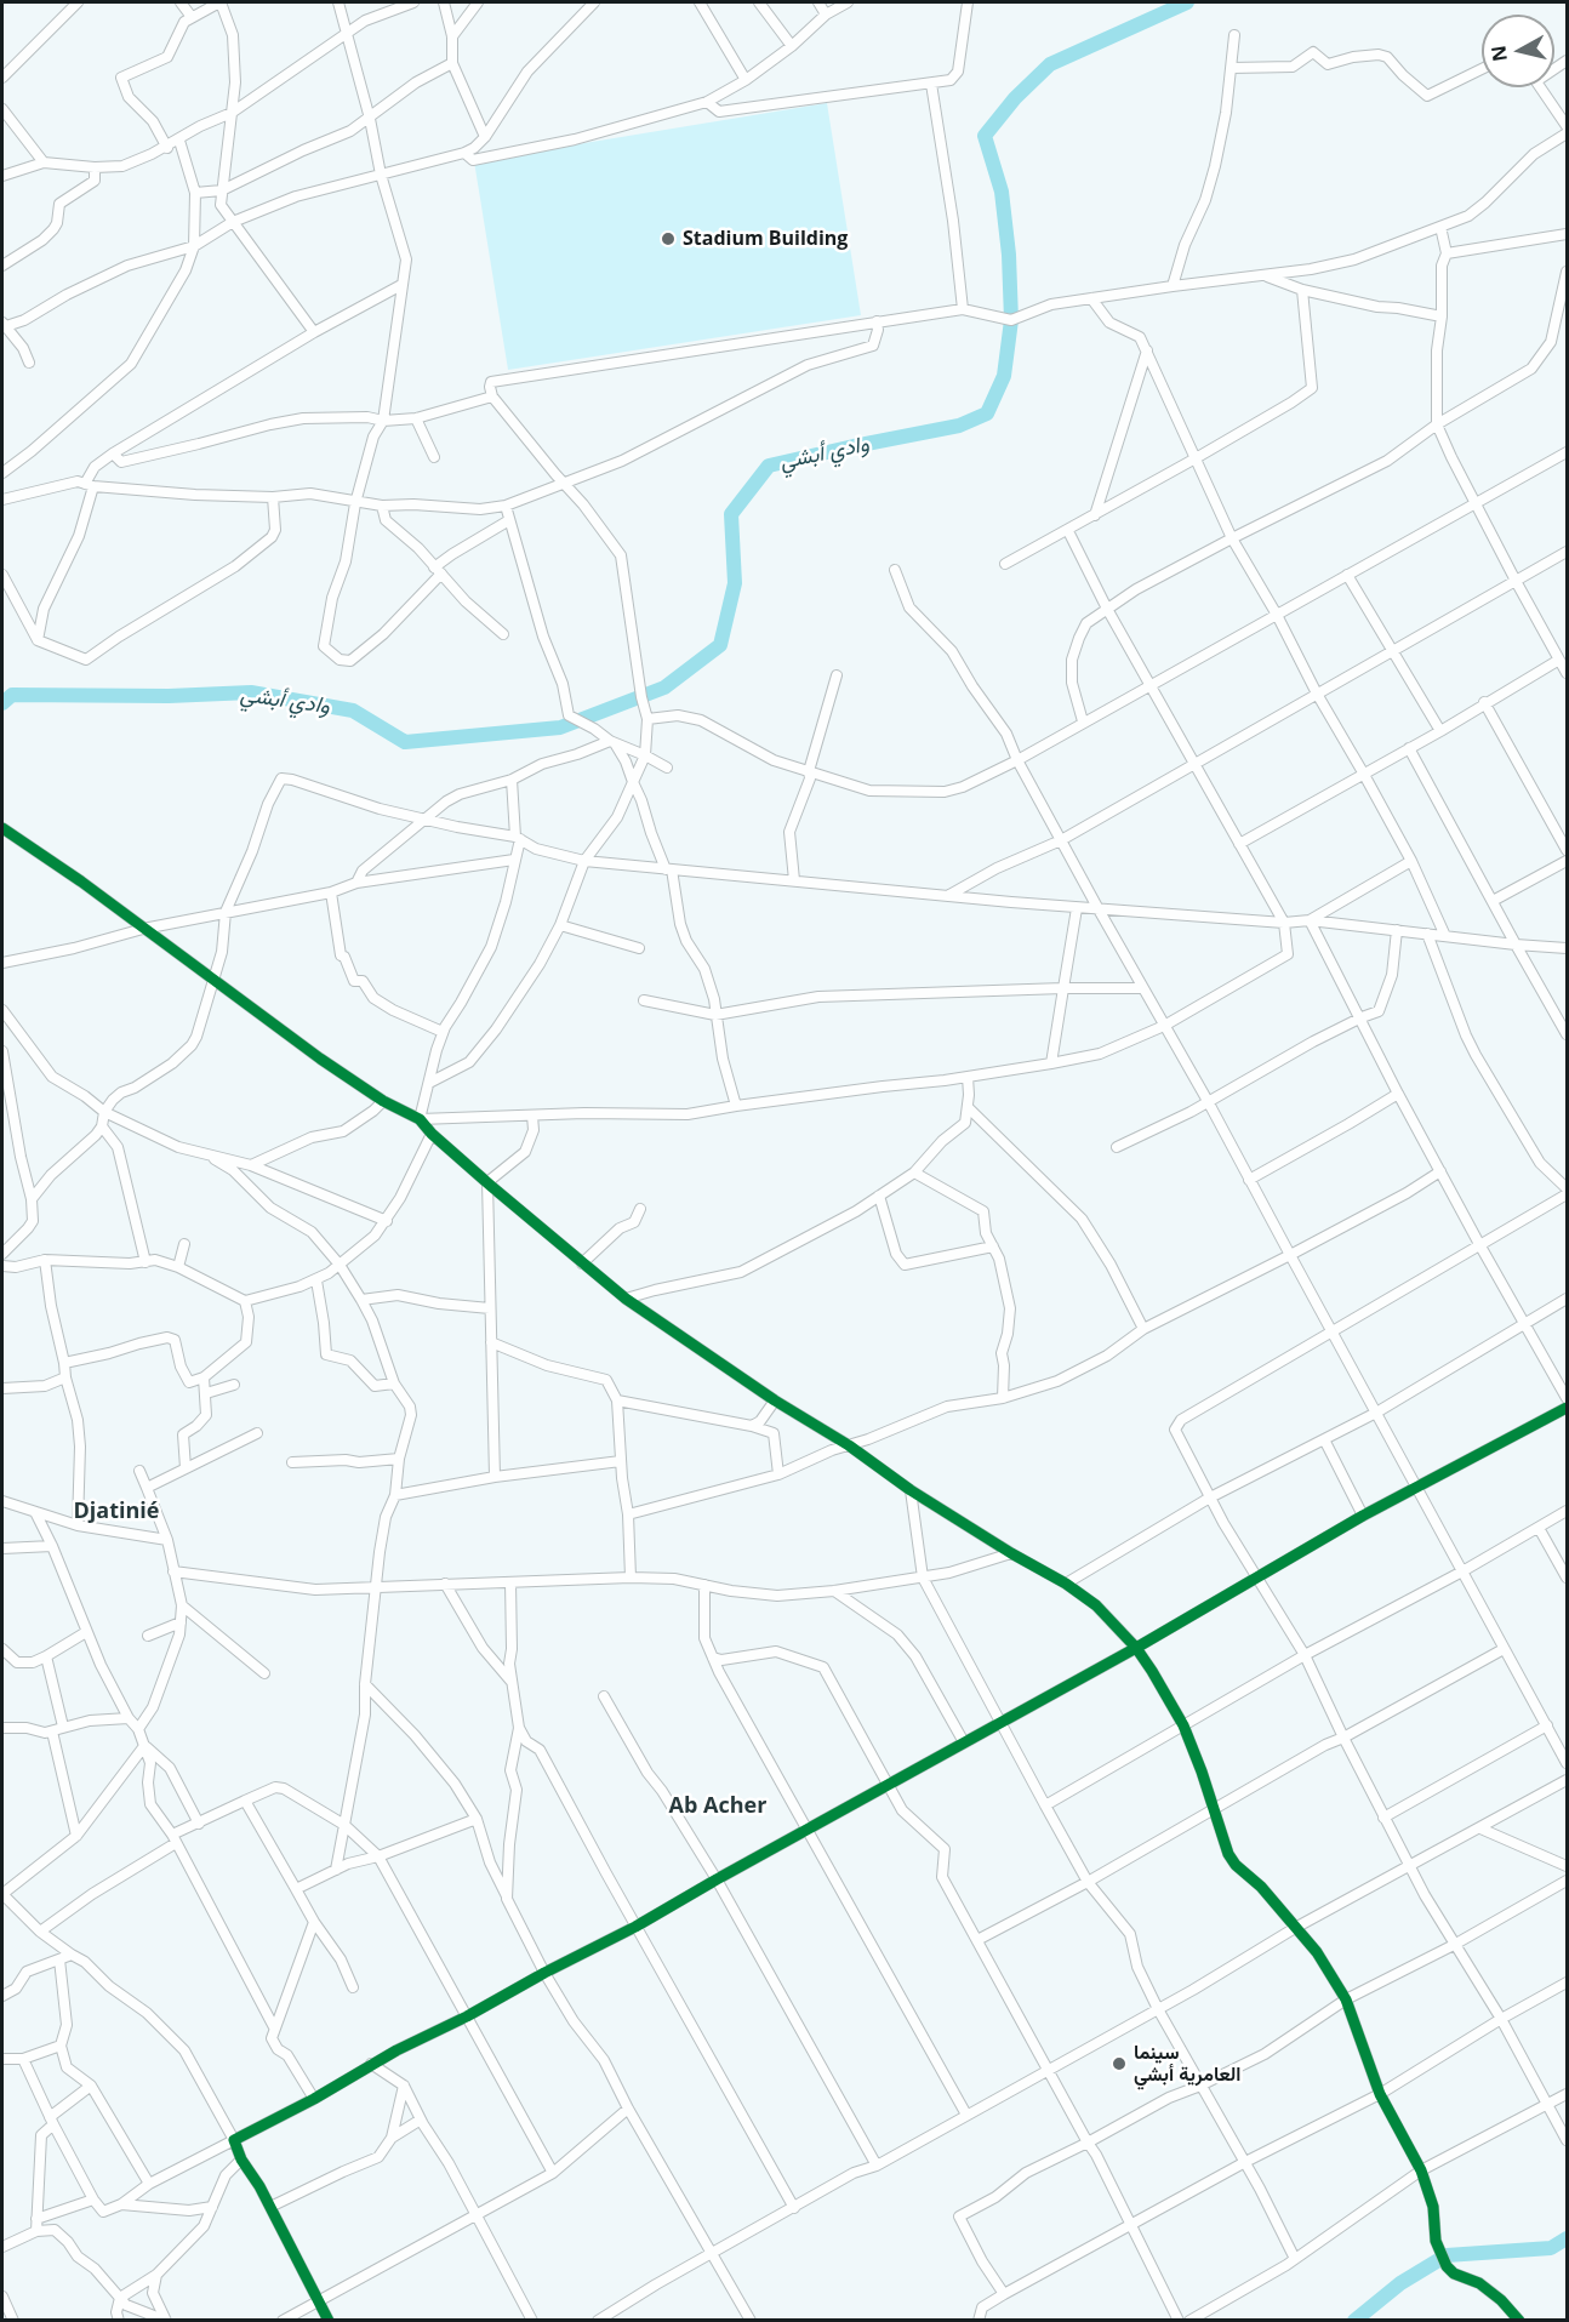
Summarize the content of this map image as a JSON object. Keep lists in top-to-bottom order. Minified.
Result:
{"districts":["Djatinié","Ab Acher"],"water":["وادي أبشي"],"places":["Stadium Building","سينما العامرية أبشي"],"north":"left"}
